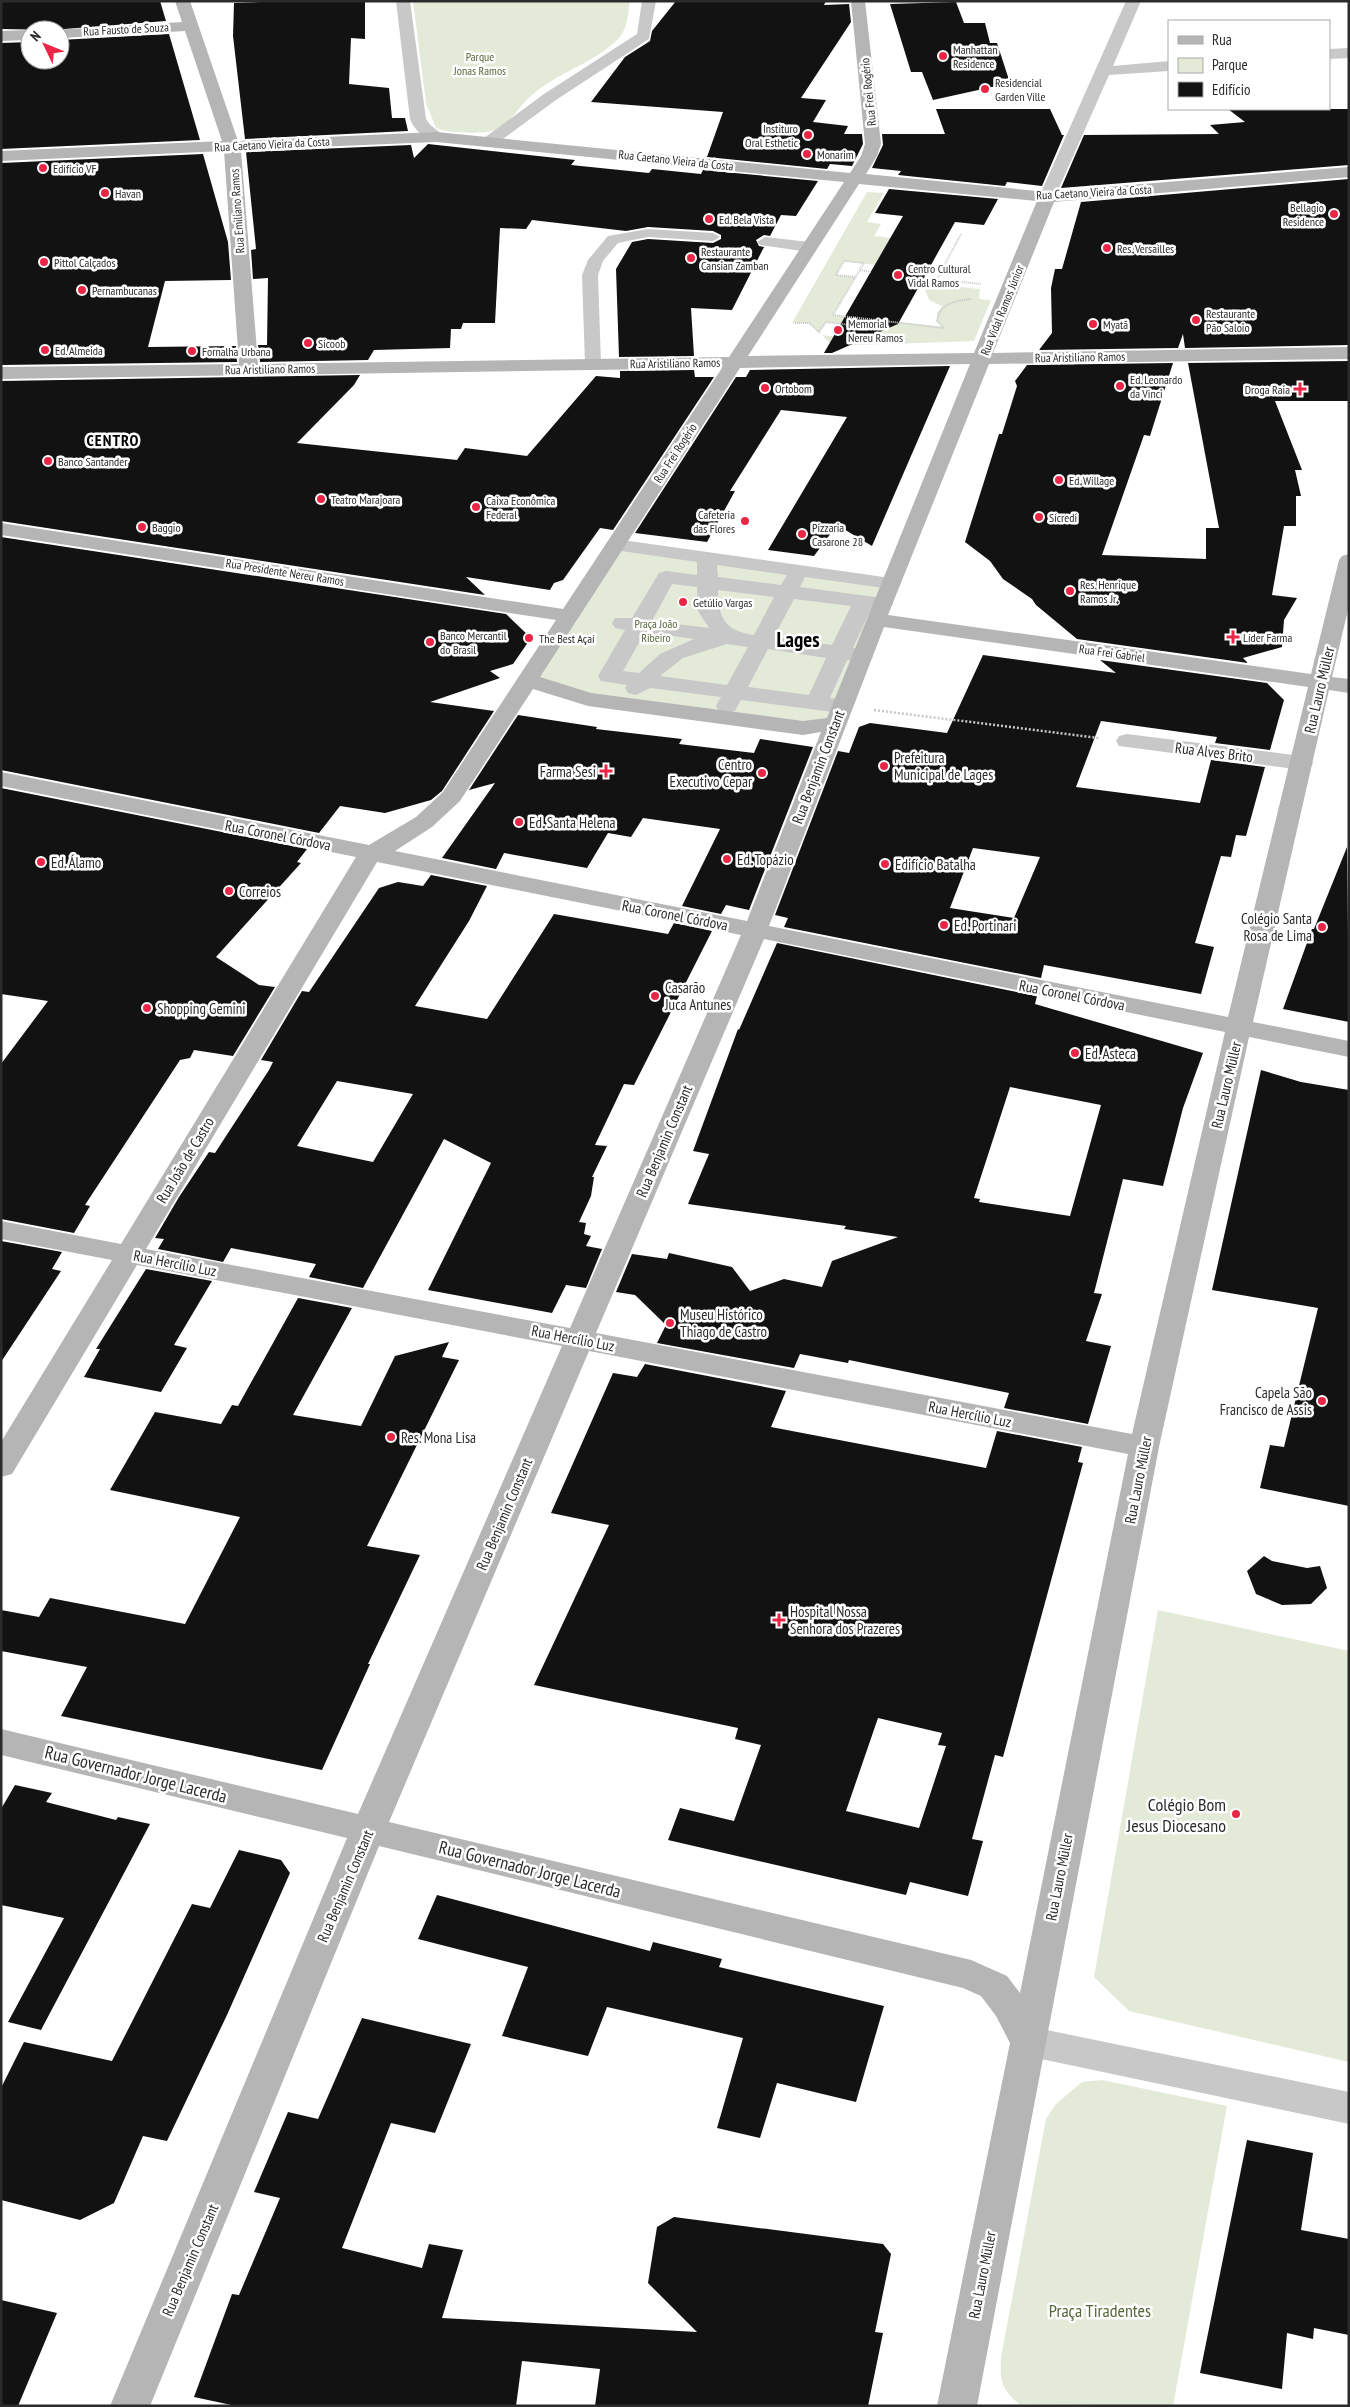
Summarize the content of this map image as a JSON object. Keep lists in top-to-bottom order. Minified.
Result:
{"streets":{"main road":["Rua Fausto de Souza","Rua Frei Rogério","Rua Caetano Vieira da Costa","Rua Emiliano Ramos","Rua Vidal Ramos Júnior","Rua Aristiliano Ramos","Rua Presidente Nereu Ramos","Rua Frei Gabriel","Rua Lauro Müller","Rua Benjamin Constant","Rua Coronel Córdova","Rua João de Castro","Rua Hercílio Luz","Rua Governador Jorge Lacerda"],"street":["Rua Alves Brito"]},"crossings":[["Rua Fausto de Souza","Rua Emiliano Ramos"],["Rua Frei Rogério","Rua Caetano Vieira da Costa"],["Rua Frei Rogério","Rua Aristiliano Ramos"],["Rua Frei Rogério","Rua Presidente Nereu Ramos"],["Rua Frei Rogério","Rua Coronel Córdova"],["Rua Frei Rogério","Rua João de Castro"],["Rua Caetano Vieira da Costa","Rua Emiliano Ramos"],["Rua Caetano Vieira da Costa","Rua Vidal Ramos Júnior"],["Rua Emiliano Ramos","Rua Aristiliano Ramos"],["Rua Vidal Ramos Júnior","Rua Aristiliano Ramos"],["Rua Vidal Ramos Júnior","Rua Frei Gabriel"],["Rua Vidal Ramos Júnior","Rua Benjamin Constant"],["Rua Frei Gabriel","Rua Lauro Müller"],["Rua Frei Gabriel","Rua Benjamin Constant"],["Rua Lauro Müller","Rua Alves Brito"],["Rua Lauro Müller","Rua Coronel Córdova"],["Rua Lauro Müller","Rua Hercílio Luz"],["Rua Lauro Müller","Rua Governador Jorge Lacerda"],["Rua Benjamin Constant","Rua Coronel Córdova"],["Rua Benjamin Constant","Rua Hercílio Luz"],["Rua Benjamin Constant","Rua Governador Jorge Lacerda"],["Rua Coronel Córdova","Rua João de Castro"],["Rua João de Castro","Rua Hercílio Luz"]],"districts":["CENTRO","Lages"],"parks":["Parque Jonas Ramos","Praça João Ribeiro","Praça Tiradentes"],"places":{"other":["Manhattan Residence","Residencial Garden Ville","Instituro Oral Esthetic","Monarim","Edifício VF","Havan","Bellagio Residence","Ed. Bela Vista","Res. Versailles","Restaurante Cansian Zamban","Pittol Calçados","Centro Cultural Vidal Ramos","Pernambucanas","Restaurante Pão Saloio","Myatã","Memorial Nereu Ramos","Sicoob","Ed. Almeida","Fornalha Urbana","Ed. Leonardo da Vinci","Ortobom","Banco Santander","Ed. Willage","Teatro Marajoara","Caixa Econômica Federal","Sicredi","Cafeteria das Flores","Baggio","Pizzaria Casarone 28","Res. Henrique Ramos Jr.","Getúlio Vargas","The Best Açaí","Banco Mercantil do Brasil","Prefeitura Municipal de Lages","Centro Executivo Cepar","Ed. Santa Helena","Ed. Topázio","Ed. Álamo","Edifício Batalha","Correios","Ed. Portinari","Colégio Santa Rosa de Lima","Casarão Juca Antunes","Shopping Gemini","Ed. Asteca","Museu Histórico Thiago de Castro","Capela São Francisco de Assis","Res. Mona Lisa","Colégio Bom Jesus Diocesano"],"health":["Droga Raia","Líder Farma","Farma Sesi","Hospital Nossa Senhora dos Prazeres"]},"legend":["Rua","Parque","Edifício"],"north":"top left"}
